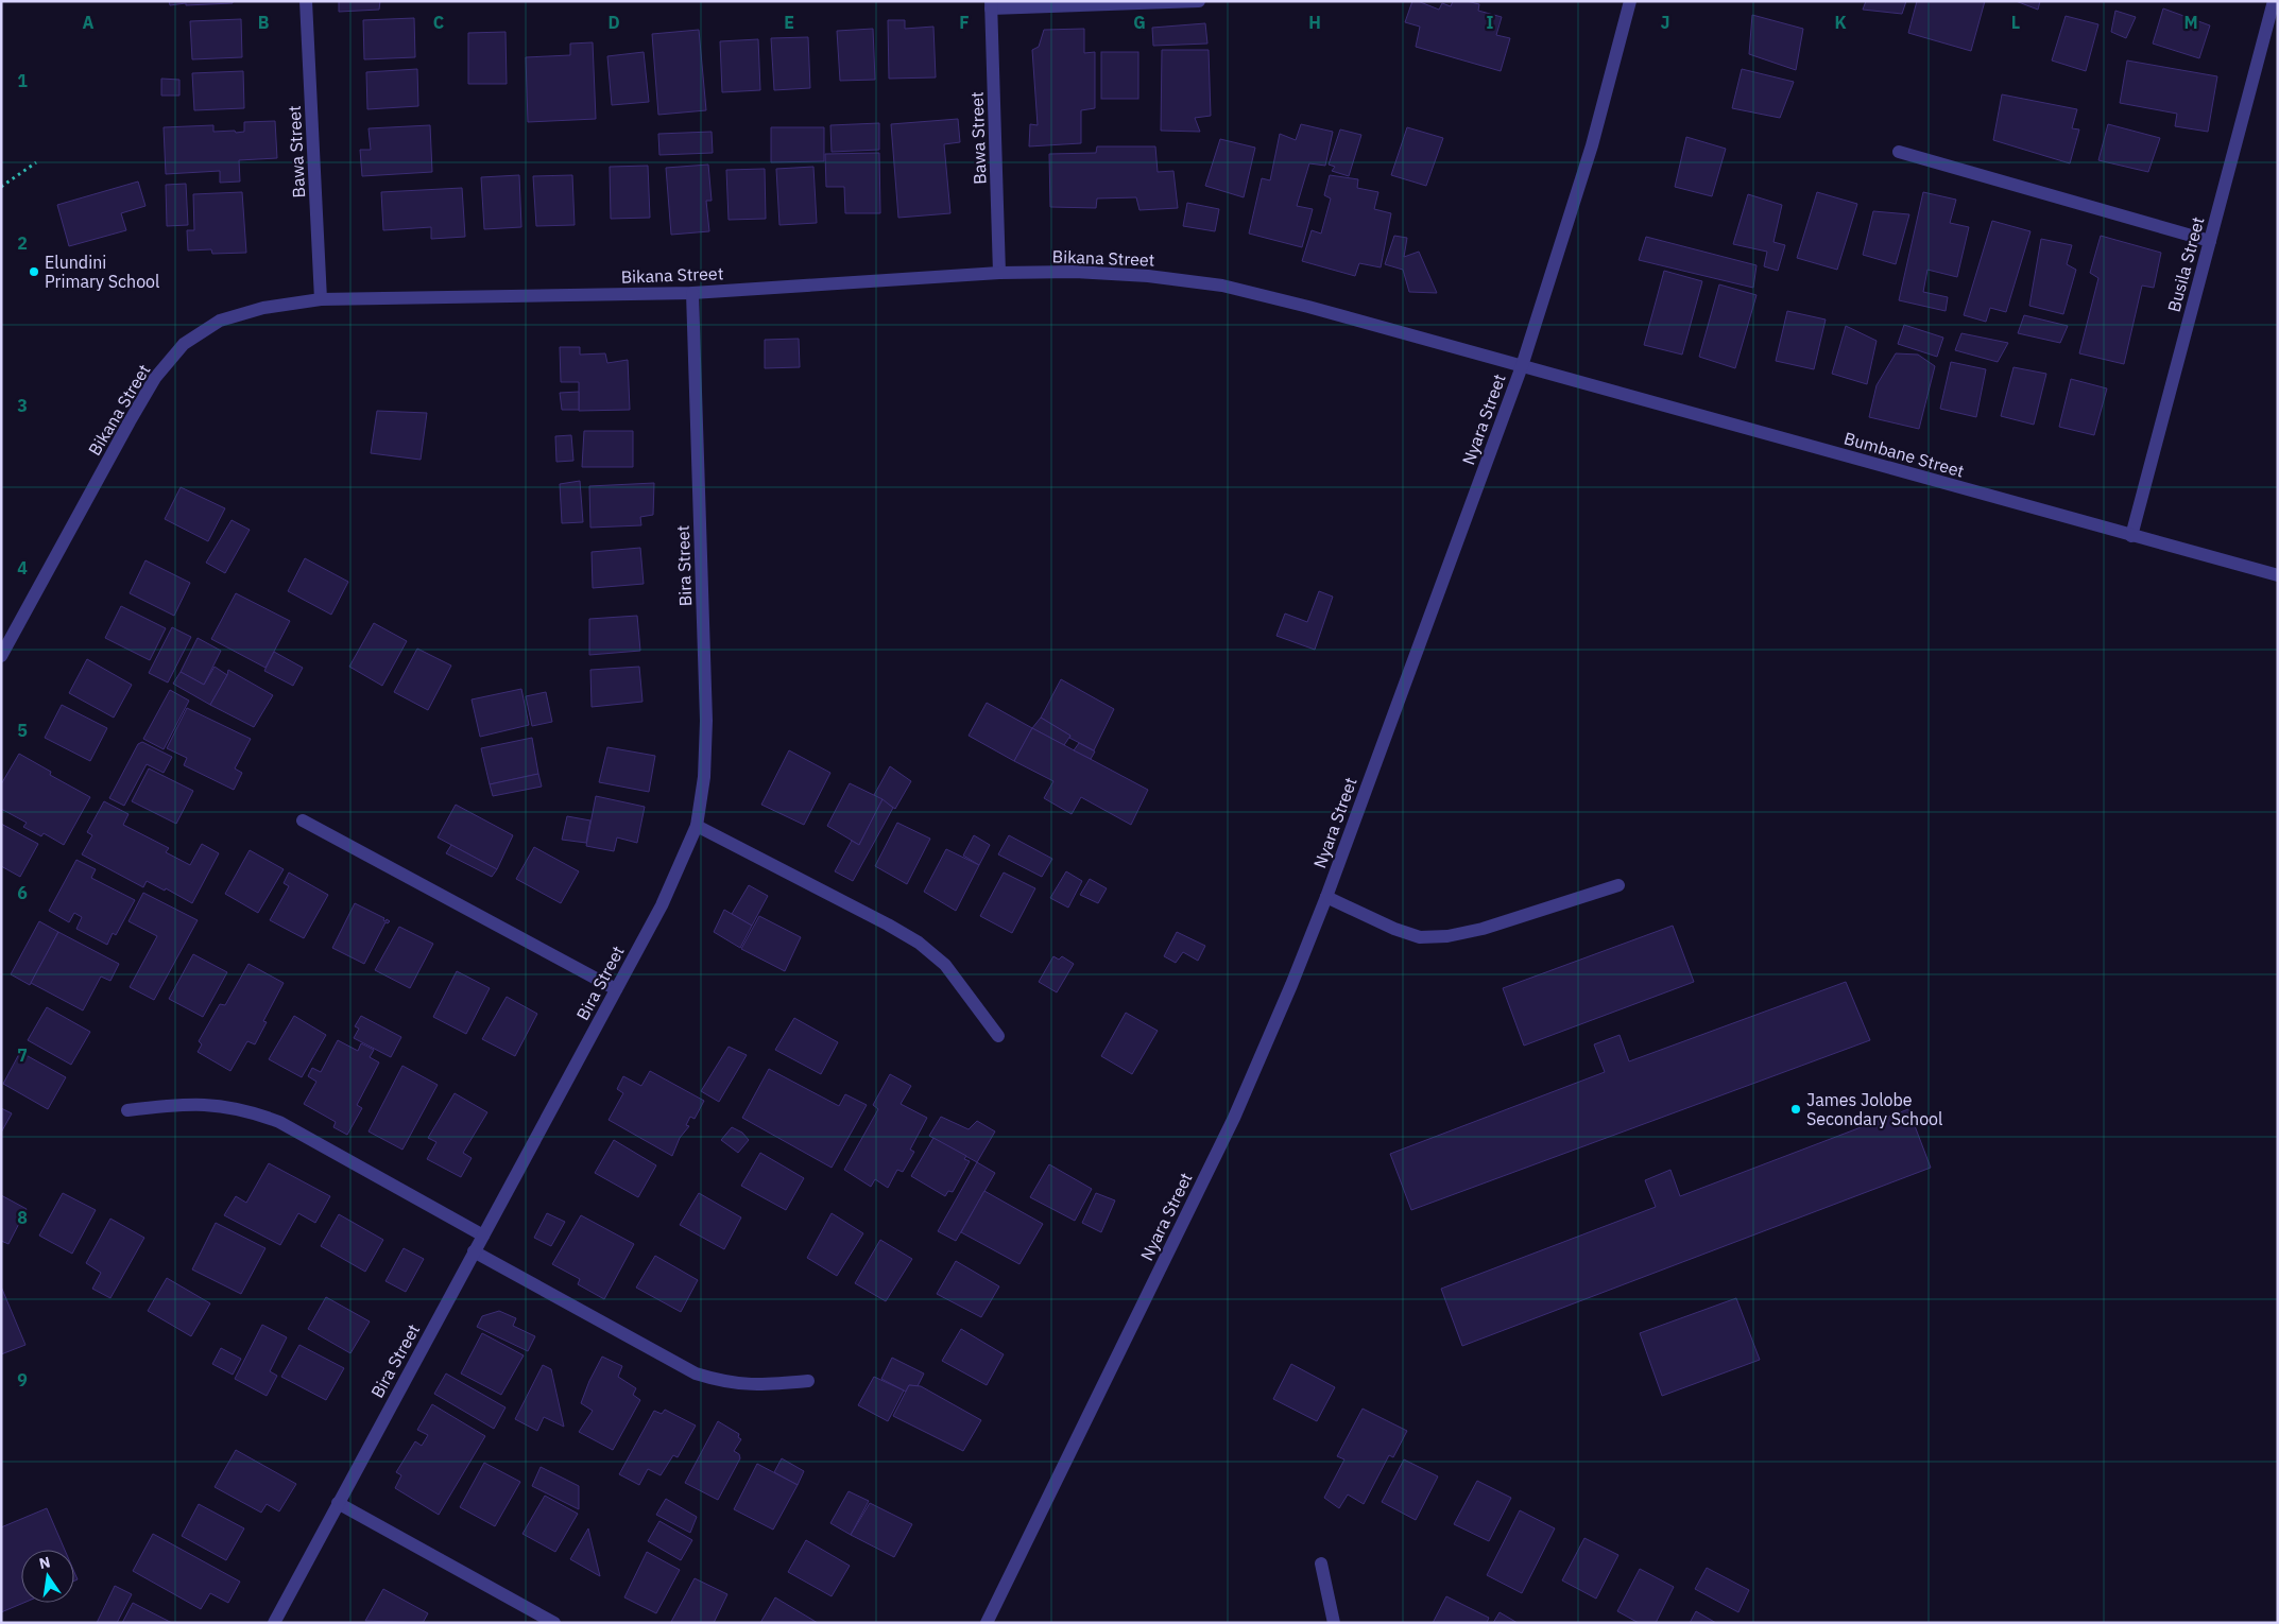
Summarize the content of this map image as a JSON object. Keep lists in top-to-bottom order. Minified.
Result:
{"streets":{"street":["Bawa Street","Bikana Street","Busila Street","Nyara Street","Bumbane Street","Bira Street"]},"crossings":[["Bawa Street","Bikana Street"],["Bikana Street","Nyara Street"],["Bikana Street","Bumbane Street"],["Bikana Street","Bira Street"],["Busila Street","Bumbane Street"],["Nyara Street","Bumbane Street"]],"places":["Elundini Primary School","James Jolobe Secondary School"],"north":"top","grid":{"columns":["A","B","C","D","E","F","G","H","I","J","K","L","M"],"rows":["1","2","3","4","5","6","7","8","9"]}}
